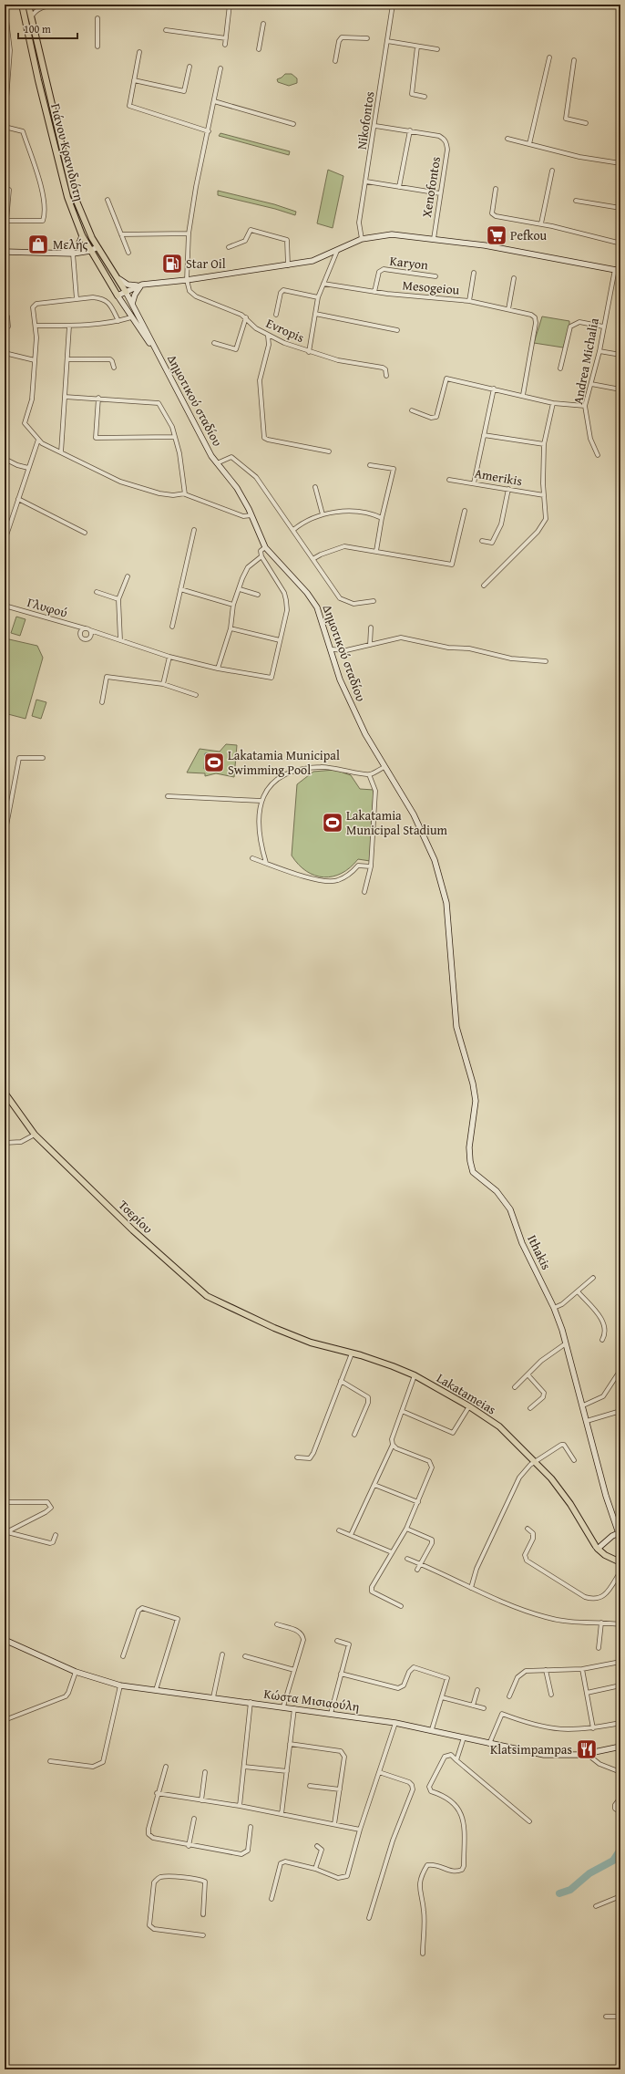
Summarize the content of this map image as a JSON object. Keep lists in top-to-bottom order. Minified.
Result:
{"streets":{"main road":["Γιάνου Κρανιδιότη","Δημοτικού σταδίου","Τσερίου","Ithakis","Lakatameias","Κώστα Μισιαούλη"],"street":["Nikofontos","Xenofontos","Karyon","Mesogeiou","Evropis","Andrea Michalia","Amerikis","Γλυφού"]},"crossings":[["Karyon","Mesogeiou"],["Δημοτικού σταδίου","Ithakis"],["Τσερίου","Lakatameias"]],"places":{"supermarket":["Pefkou"],"shop":["Μελής"],"fuel station":["Star Oil"],"sports":["Lakatamia Municipal Swimming Pool","Lakatamia Municipal Stadium"],"restaurant":["Klatsimpampas"]},"scale_bar":"100 m"}
